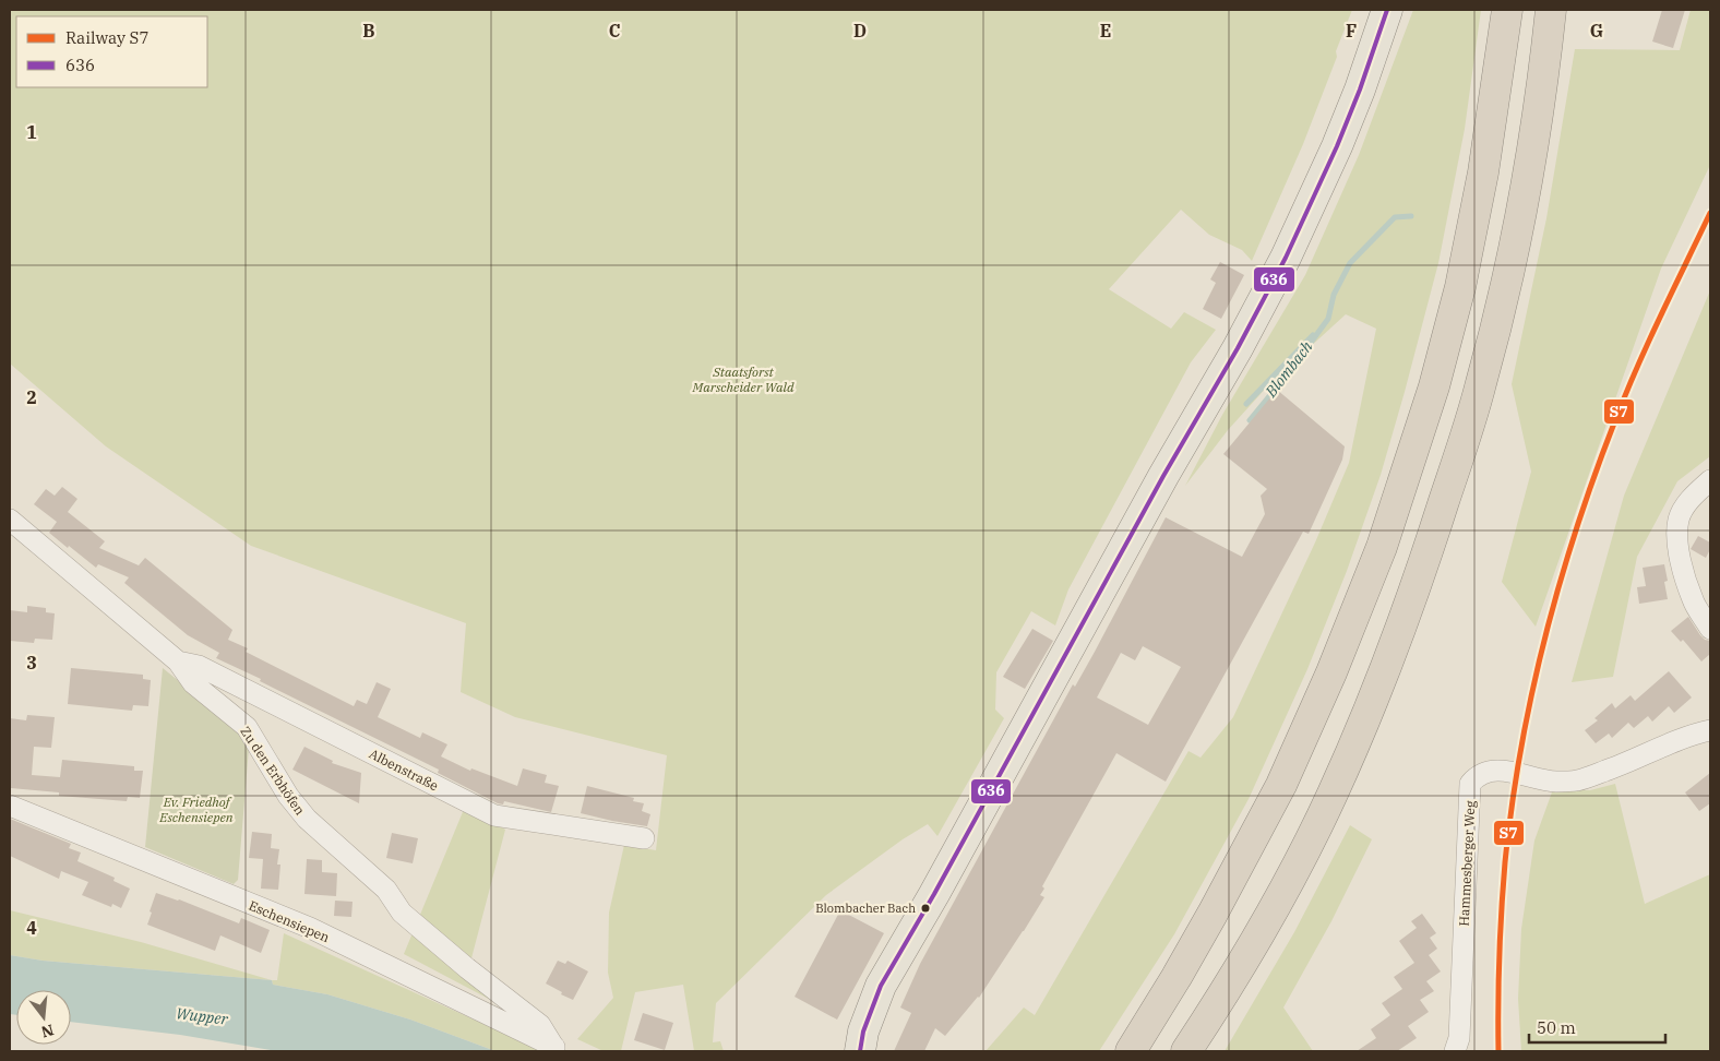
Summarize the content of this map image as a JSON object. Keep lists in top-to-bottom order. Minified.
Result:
{"streets":{"street":["Albenstraße","Zu den Erbhöfen","Hammesberger Weg","Eschensiepen"]},"crossings":[["Albenstraße","Zu den Erbhöfen"],["Zu den Erbhöfen","Eschensiepen"]],"water":["Blombach","Wupper"],"parks":["Staatsforst Marscheider Wald","Ev. Friedhof Eschensiepen"],"places":["Blombacher Bach"],"lines":["transit line 636","rail line S7"],"legend":["Railway S7","636"],"scale_bar":"50 m","north":"bottom","grid":{"columns":["B","C","D","E","F","G"],"rows":["1","2","3","4"]}}
